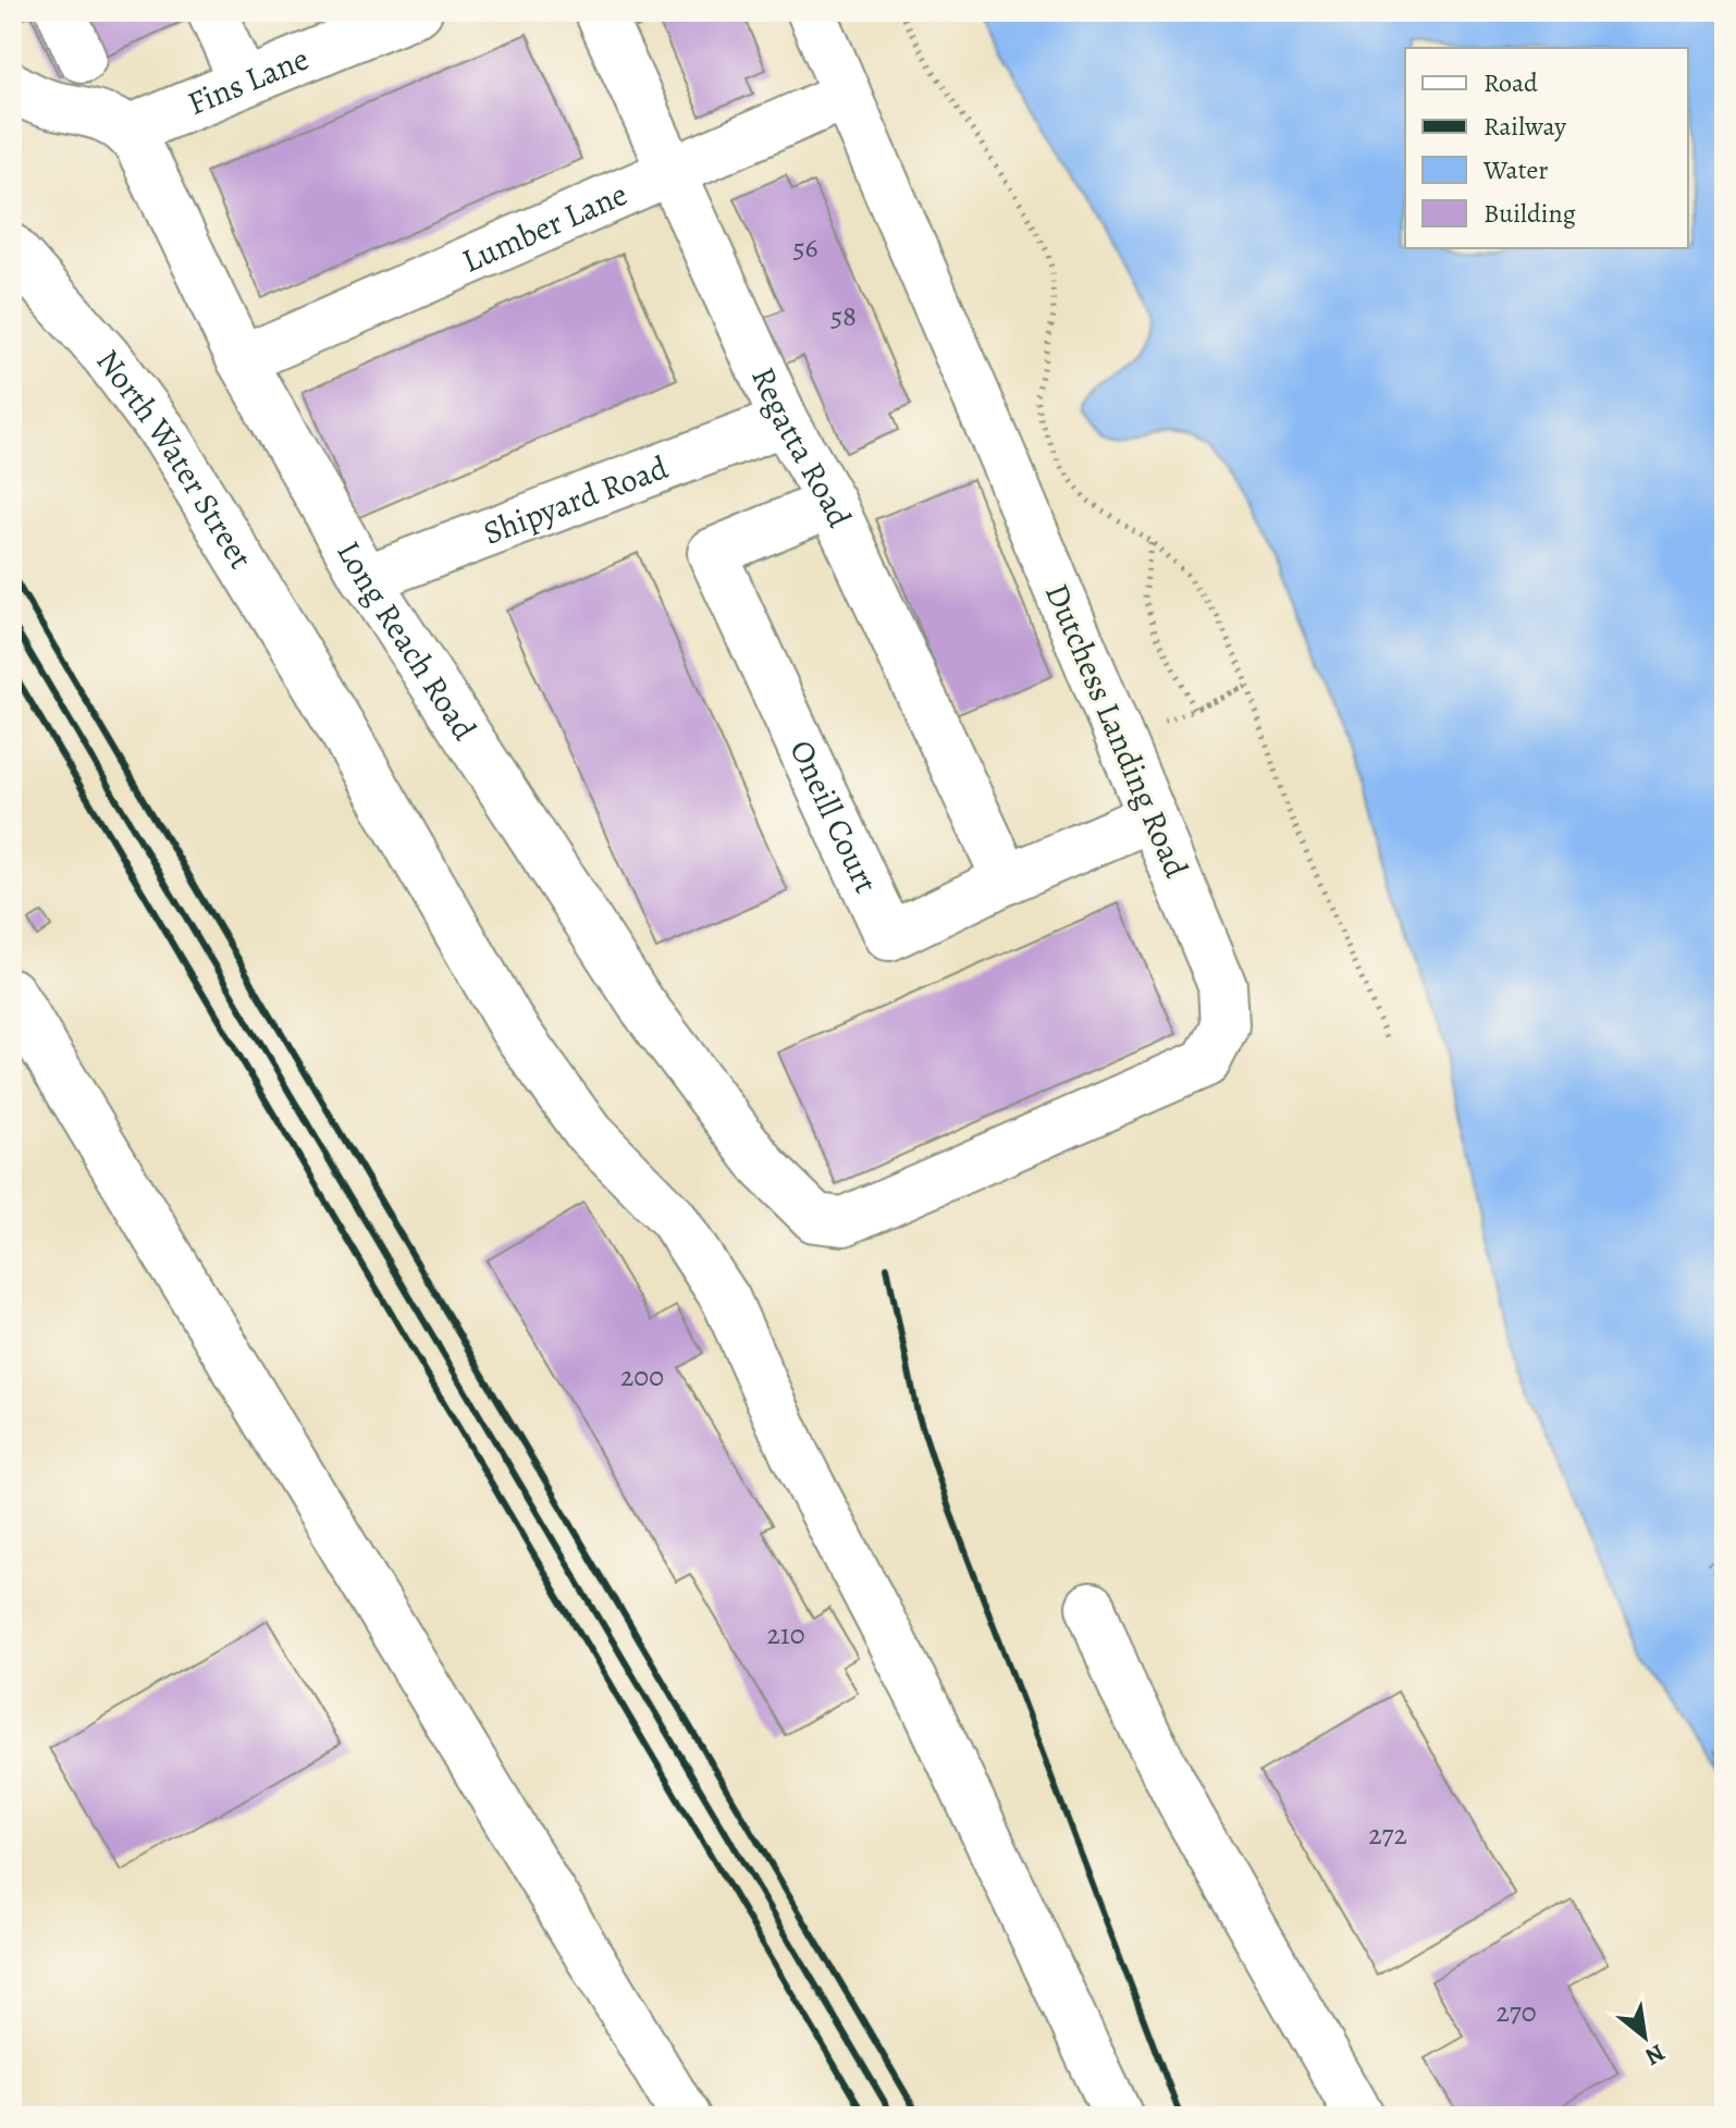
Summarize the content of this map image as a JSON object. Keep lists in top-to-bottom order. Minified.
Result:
{"streets":{"street":["Fins Lane","Lumber Lane","Regatta Road","North Water Street","Shipyard Road","Long Reach Road","Dutchess Landing Road","Oneill Court"]},"crossings":[["Fins Lane","Long Reach Road"],["Lumber Lane","Regatta Road"],["Lumber Lane","Long Reach Road"],["Lumber Lane","Dutchess Landing Road"],["Regatta Road","Shipyard Road"],["Regatta Road","Oneill Court"],["Shipyard Road","Long Reach Road"],["Long Reach Road","Dutchess Landing Road"],["Dutchess Landing Road","Oneill Court"]],"house_numbers":["56","58","200","210","272","270"],"legend":["Road","Railway","Water","Building"],"north":"bottom right"}
